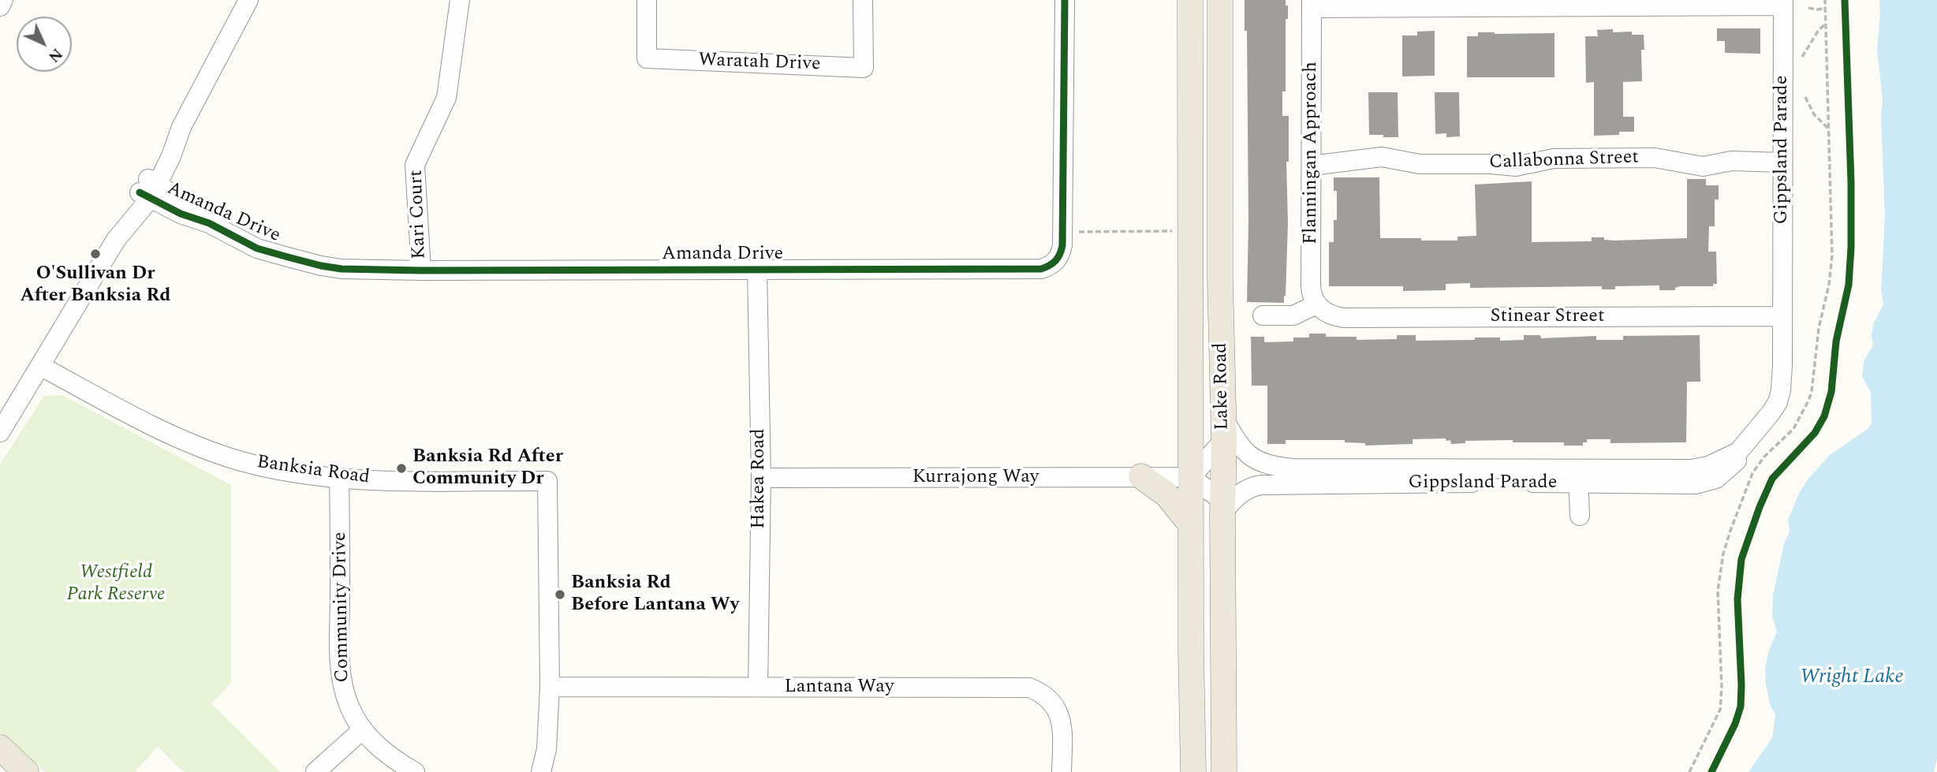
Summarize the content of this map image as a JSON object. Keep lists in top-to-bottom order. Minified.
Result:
{"streets":{"main road":["Lake Road"],"street":["Waratah Drive","Gippsland Parade","Flanningan Approach","Callabonna Street","Amanda Drive","Kari Court","Stinear Street","Banksia Road","Kurrajong Way","Hakea Road","Community Drive","Lantana Way"]},"crossings":[["Gippsland Parade","Callabonna Street"],["Gippsland Parade","Stinear Street"],["Gippsland Parade","Lake Road"],["Flanningan Approach","Callabonna Street"],["Flanningan Approach","Stinear Street"],["Amanda Drive","Kari Court"],["Amanda Drive","Hakea Road"],["Lake Road","Kurrajong Way"],["Banksia Road","Community Drive"],["Banksia Road","Lantana Way"],["Kurrajong Way","Hakea Road"],["Hakea Road","Lantana Way"]],"water":["Wright Lake"],"parks":["Westfield Park Reserve"],"places":["O'Sullivan Dr After Banksia Rd","Banksia Rd After Community Dr","Banksia Rd Before Lantana Wy"],"north":"bottom right"}
